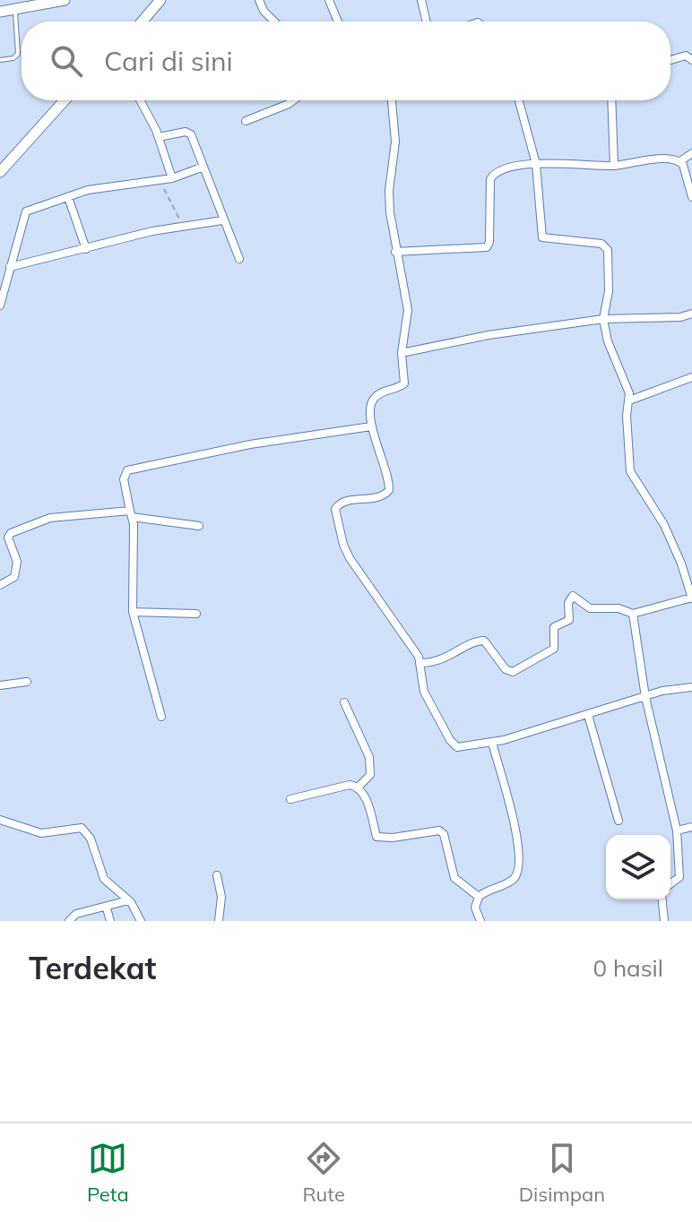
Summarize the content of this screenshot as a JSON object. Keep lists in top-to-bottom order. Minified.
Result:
{"page":{"search":"Cari di sini","heading":["Terdekat","0 hasil"],"nav":["Peta","Rute","Disimpan"]}}
